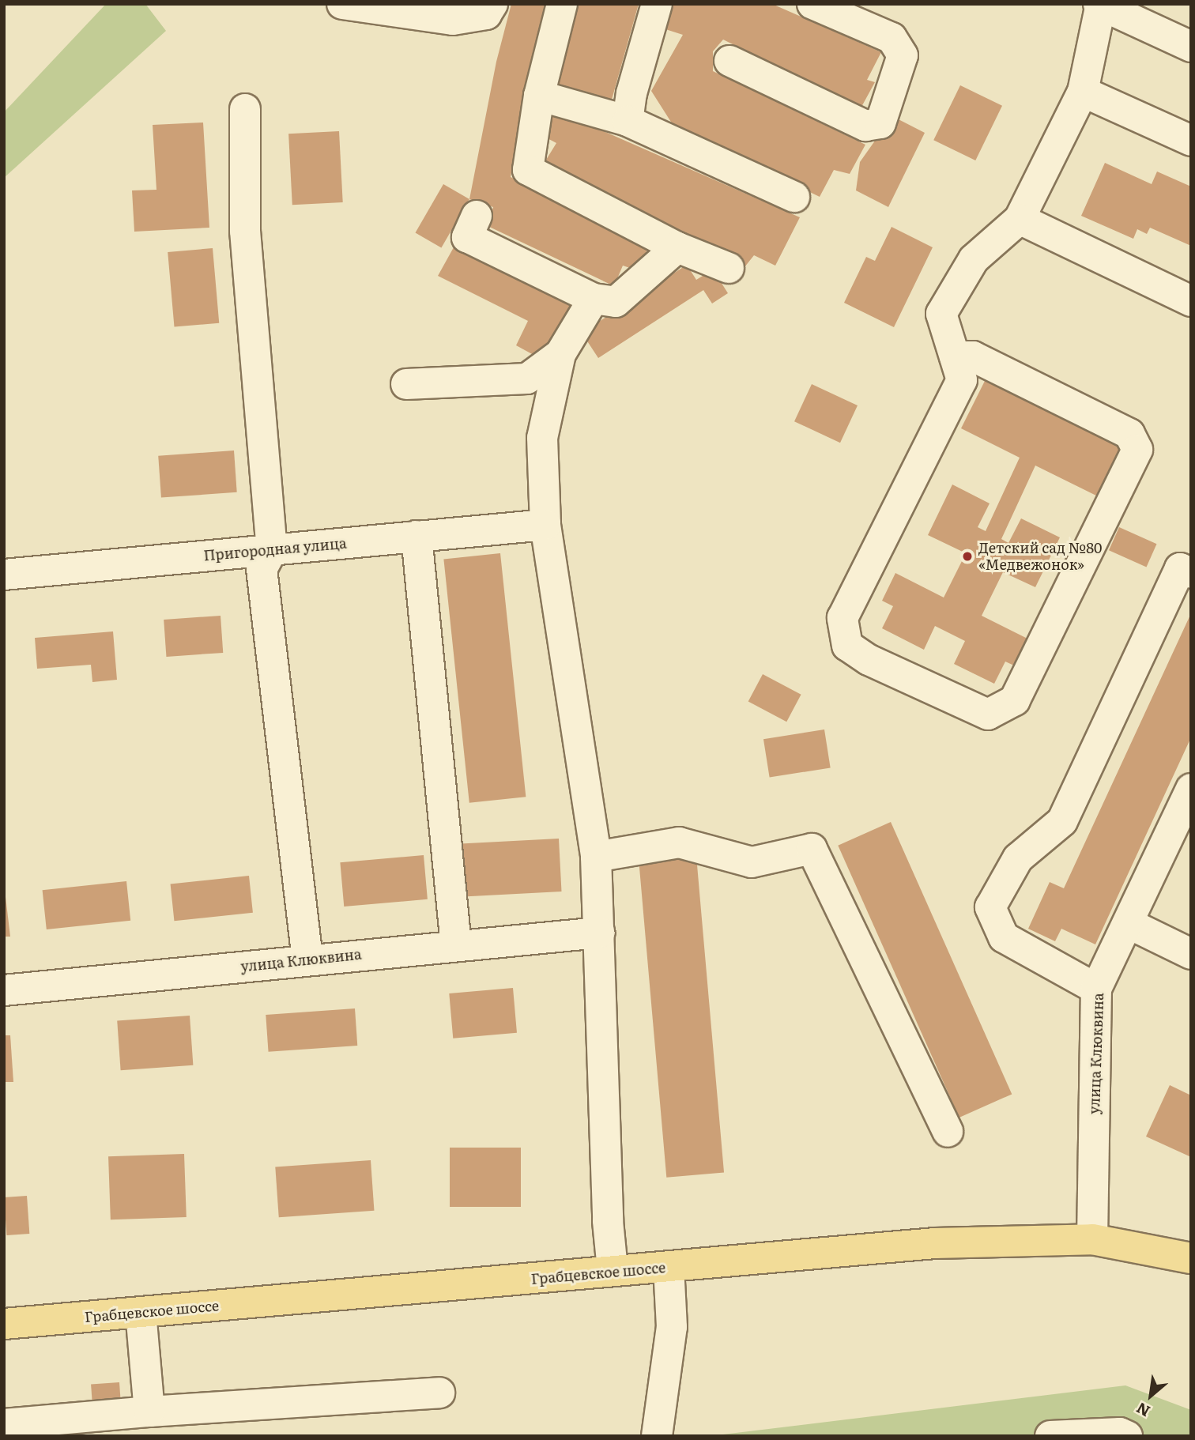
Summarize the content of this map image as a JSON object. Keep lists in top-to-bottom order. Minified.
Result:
{"streets":{"main road":["Грабцевское шоссе"],"street":["Пригородная улица","улица Клюквина"]},"crossings":[["улица Клюквина","Грабцевское шоссе"]],"places":["Детский сад №80 «Медвежонок»"],"north":"bottom left"}
